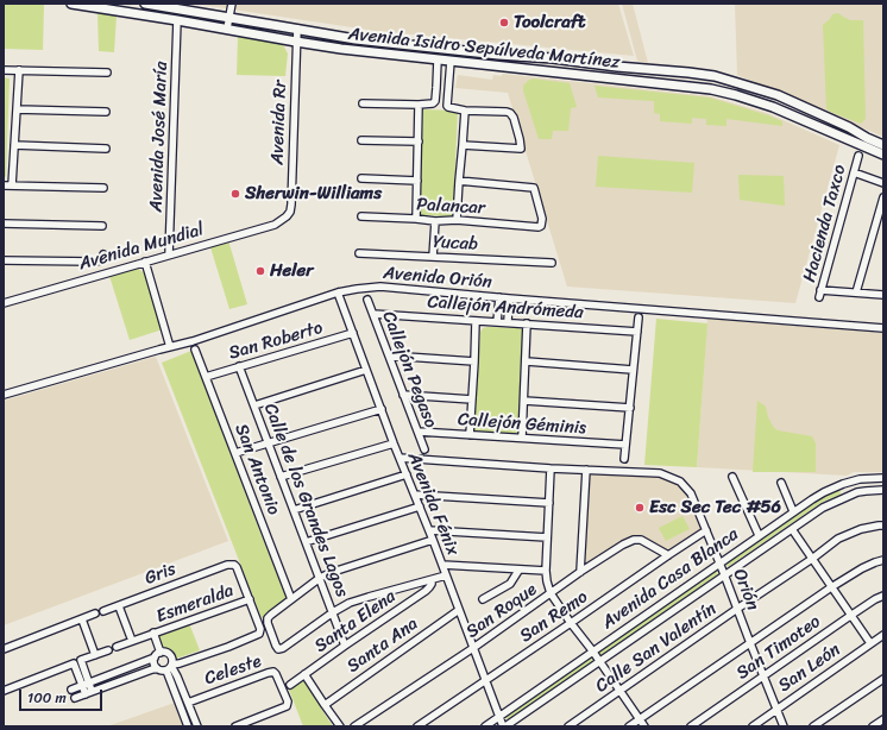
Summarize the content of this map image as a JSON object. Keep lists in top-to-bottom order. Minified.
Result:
{"streets":{"main road":["Avenida Isidro Sepúlveda Martínez"],"street":["Avenida Rr","Avenida José María","Palancar","Hacienda Taxco","Yucab","Avenida Mundial","Avenida Orión","Callejón Andrómeda","San Roberto","Callejón Pegaso","Callejón Géminis","San Antonio","Calle de los Grandes Lagos","Avenida Fénix","Gris","Avenida Casa Blanca","Orión","Esmeralda","San Roque","San Remo","Santa Elena","Santa Ana","Calle San Valentín","San Timoteo","San León","Celeste"]},"crossings":[["Avenida Isidro Sepúlveda Martínez","Avenida Rr"],["Avenida Isidro Sepúlveda Martínez","Avenida José María"],["Avenida Rr","Avenida Mundial"],["Avenida José María","Avenida Mundial"],["Avenida Orión","Avenida Fénix"],["Callejón Andrómeda","Callejón Pegaso"],["San Roberto","San Antonio"],["San Roberto","Calle de los Grandes Lagos"],["San Roberto","Avenida Fénix"],["Callejón Pegaso","Callejón Géminis"],["Calle de los Grandes Lagos","Santa Elena"],["Avenida Fénix","Avenida Casa Blanca"],["Avenida Fénix","Orión"],["Avenida Fénix","San Roque"],["Avenida Fénix","San Remo"],["Avenida Fénix","Santa Ana"],["Gris","Esmeralda"],["Avenida Casa Blanca","Orión"],["Orión","San Remo"],["Orión","Calle San Valentín"],["Orión","San Timoteo"],["Orión","San León"],["San Roque","San Remo"]],"places":["Toolcraft","Sherwin-Williams","Heler","Esc Sec Tec #56"],"scale_bar":"100 m"}
